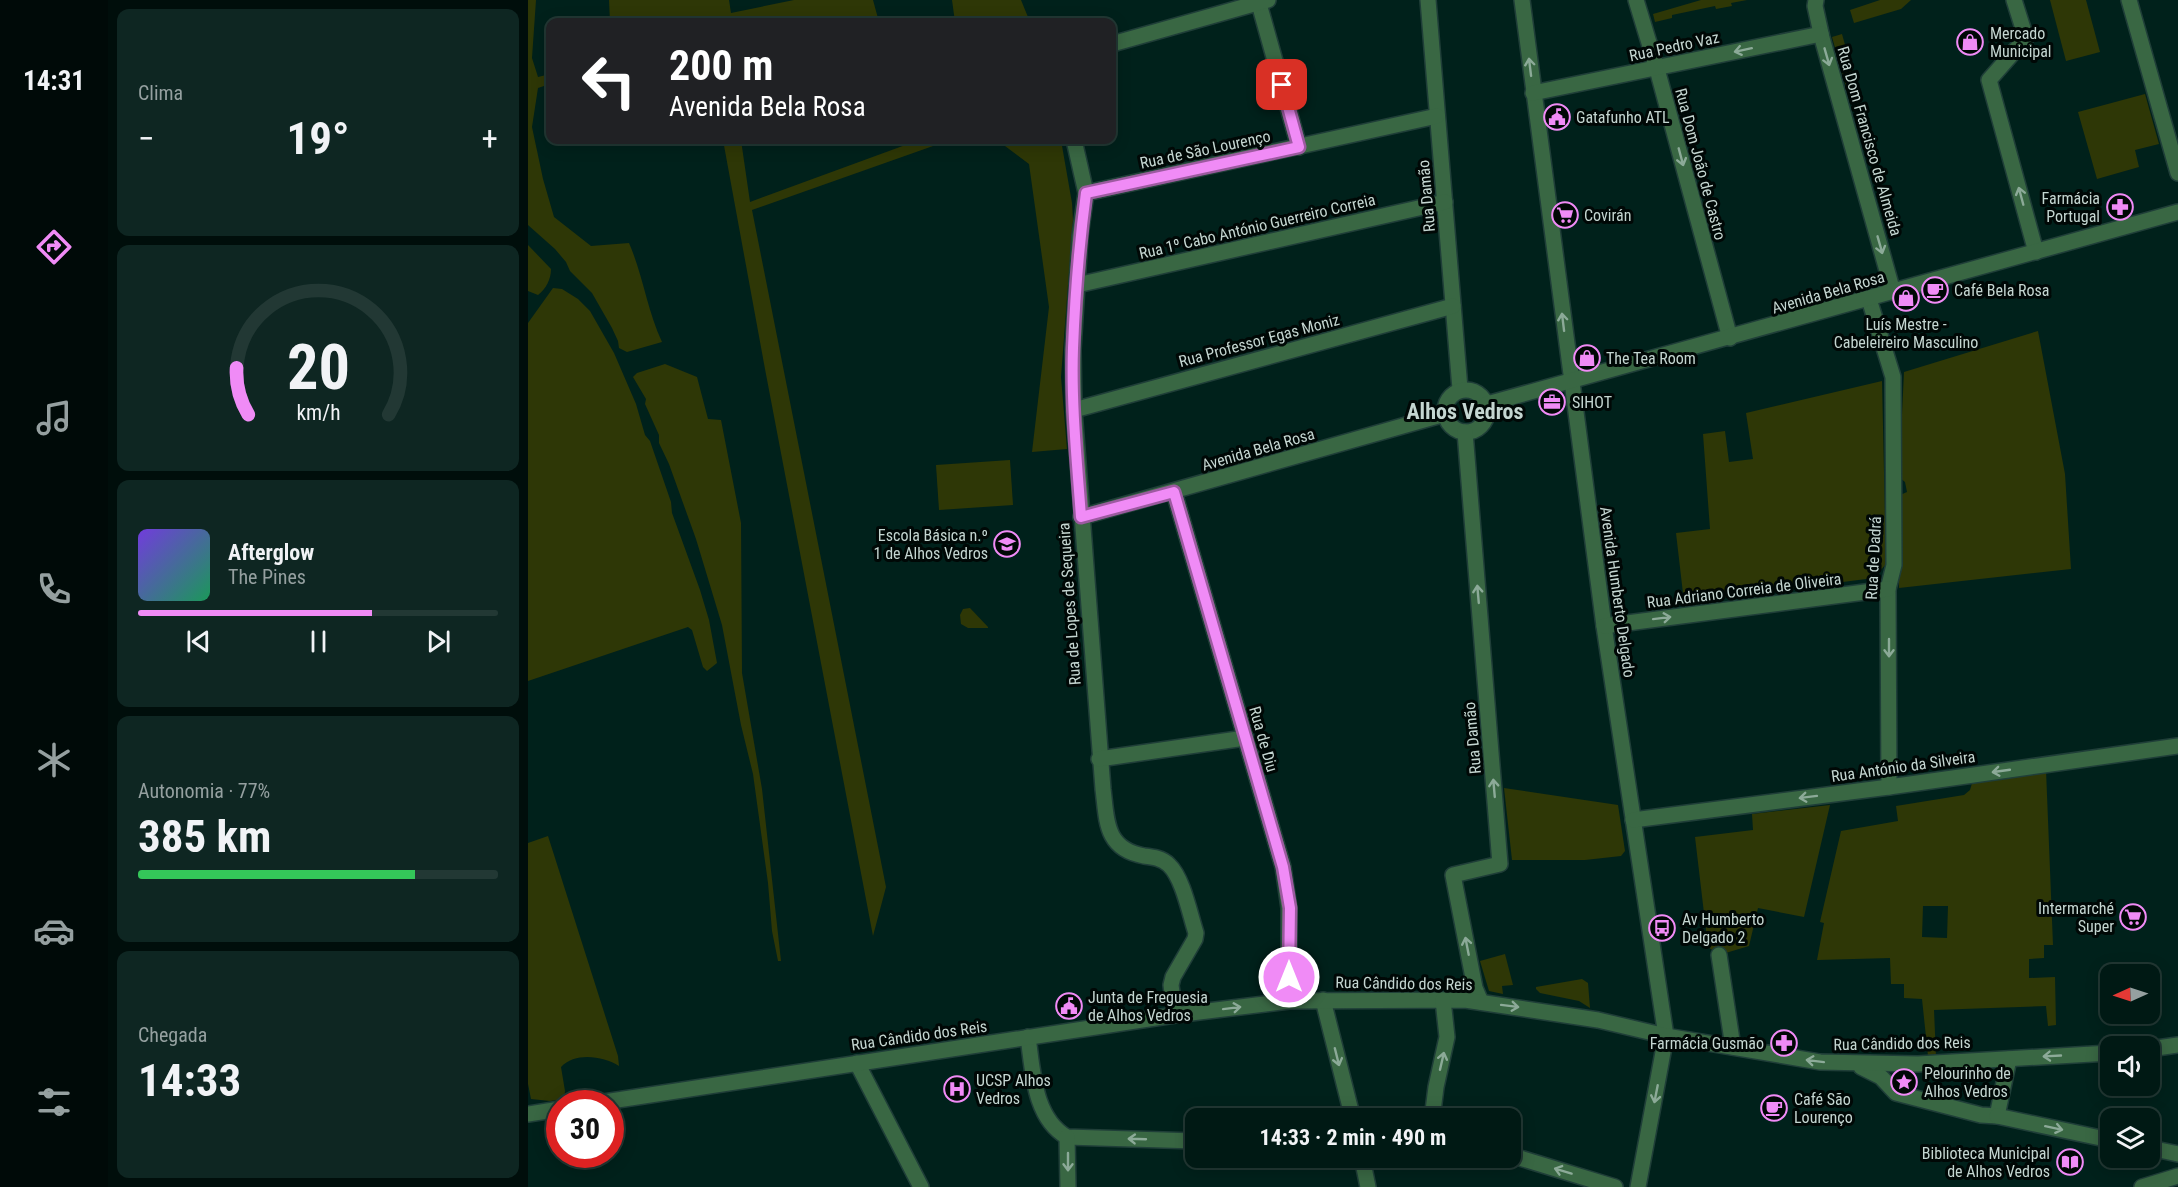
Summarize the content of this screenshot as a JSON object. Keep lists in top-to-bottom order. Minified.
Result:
{"streets":{"street":["Rua Pedro Vaz","Rua Dom Francisco de Almeida","Rua de São Lourenço","Rua Dom João de Castro","Rua Damão","Rua 1º Cabo António Guerreiro Correia","Avenida Bela Rosa","Rua Professor Egas Moniz","Rua de Dadrá","Rua Adriano Correia de Oliveira","Avenida Humberto Delgado","Rua de Lopes de Sequeira","Rua de Diu","Rua António da Silveira","Rua Cândido dos Reis"]},"crossings":[["Rua Pedro Vaz","Rua Dom Francisco de Almeida"],["Rua Pedro Vaz","Rua Dom João de Castro"],["Rua Pedro Vaz","Avenida Humberto Delgado"],["Rua Dom Francisco de Almeida","Avenida Bela Rosa"],["Rua de São Lourenço","Rua Damão"],["Rua de São Lourenço","Rua de Lopes de Sequeira"],["Rua Dom João de Castro","Avenida Bela Rosa"],["Rua Damão","Rua 1º Cabo António Guerreiro Correia"],["Rua Damão","Avenida Bela Rosa"],["Rua Damão","Rua Professor Egas Moniz"],["Rua Damão","Rua Cândido dos Reis"],["Rua 1º Cabo António Guerreiro Correia","Rua de Lopes de Sequeira"],["Avenida Bela Rosa","Rua de Dadrá"],["Avenida Bela Rosa","Avenida Humberto Delgado"],["Avenida Bela Rosa","Rua de Lopes de Sequeira"],["Avenida Bela Rosa","Rua de Diu"],["Rua Professor Egas Moniz","Rua de Lopes de Sequeira"],["Rua de Dadrá","Rua Adriano Correia de Oliveira"],["Rua de Dadrá","Rua António da Silveira"],["Rua Adriano Correia de Oliveira","Avenida Humberto Delgado"],["Avenida Humberto Delgado","Rua António da Silveira"],["Avenida Humberto Delgado","Rua Cândido dos Reis"],["Rua de Lopes de Sequeira","Rua Cândido dos Reis"],["Rua de Diu","Rua Cândido dos Reis"]],"one_way":["Rua Pedro Vaz","Rua Dom Francisco de Almeida","Rua Dom João de Castro","Rua Damão","Rua de Dadrá","Rua Adriano Correia de Oliveira","Rua António da Silveira"],"districts":["Alhos Vedros"],"places":{"shop":["Mercado Municipal","Luís Mestre - Cabeleireiro Masculino","The Tea Room"],"public building":["Gatafunho ATL","Junta de Freguesia de Alhos Vedros"],"pharmacy":["Farmácia Portugal","Farmácia Gusmão"],"supermarket":["Covirán","Intermarché Super"],"cafe":["Café Bela Rosa","Café São Lourenço"],"office":["SIHOT"],"school or university":["Escola Básica n.º 1 de Alhos Vedros"],"bus stop":["Av Humberto Delgado 2"],"place":["Pelourinho de Alhos Vedros"],"hospital":["UCSP Alhos Vedros"],"library":["Biblioteca Municipal de Alhos Vedros"]},"north":"left","page":{"tabs":"14:31","tile":["Clima",["Autonomia · 77%","385 km"],["Chegada","14:33"]],"turn":["200 m","Avenida Bela Rosa"],"heat":["−","19°","+"],"song":["Afterglow","The Pines"],"limit":"30","trip":"14:33 · 2 min · 490 m","gauge":["20","km/h"]}}
